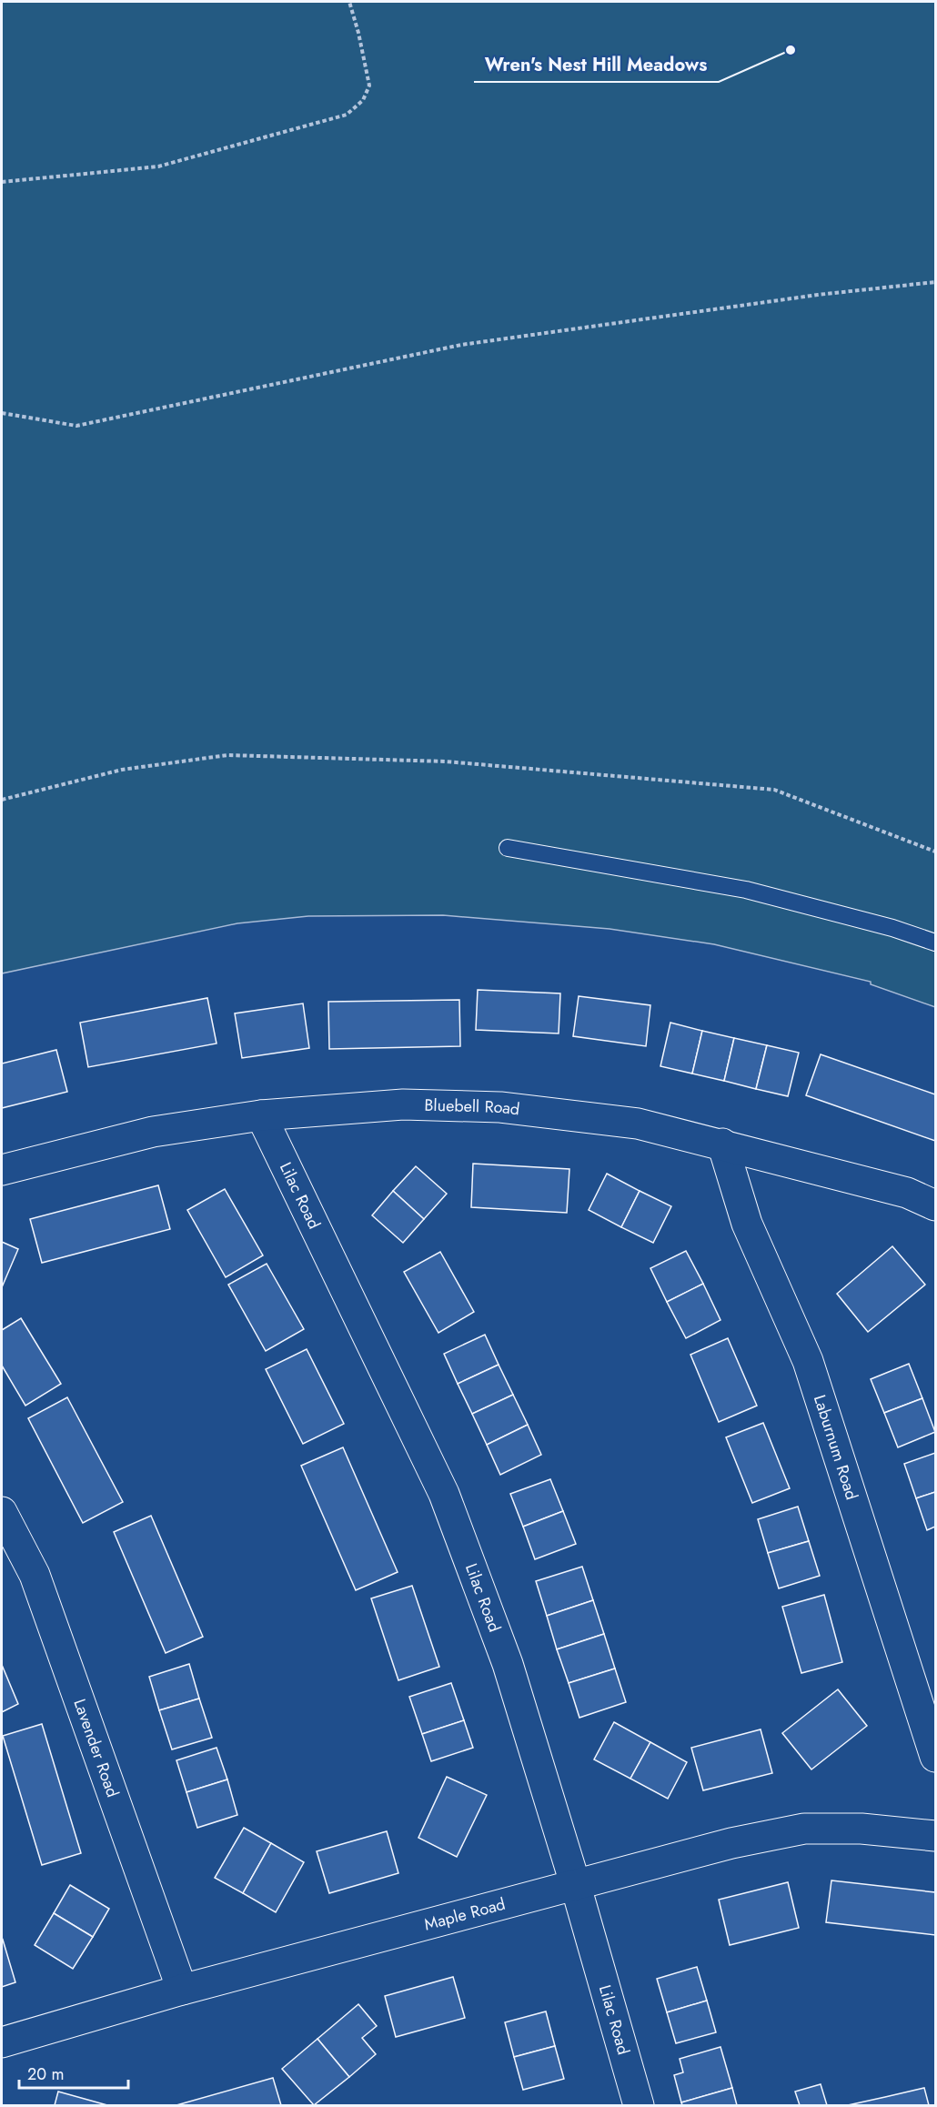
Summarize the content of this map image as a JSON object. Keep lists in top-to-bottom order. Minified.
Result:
{"streets":{"street":["Bluebell Road","Lilac Road","Laburnum Road","Lavender Road","Maple Road"]},"crossings":[["Bluebell Road","Lilac Road"],["Bluebell Road","Laburnum Road"],["Lilac Road","Maple Road"],["Lavender Road","Maple Road"]],"places":["Wren's Nest Hill Meadows"],"scale_bar":"20 m"}
